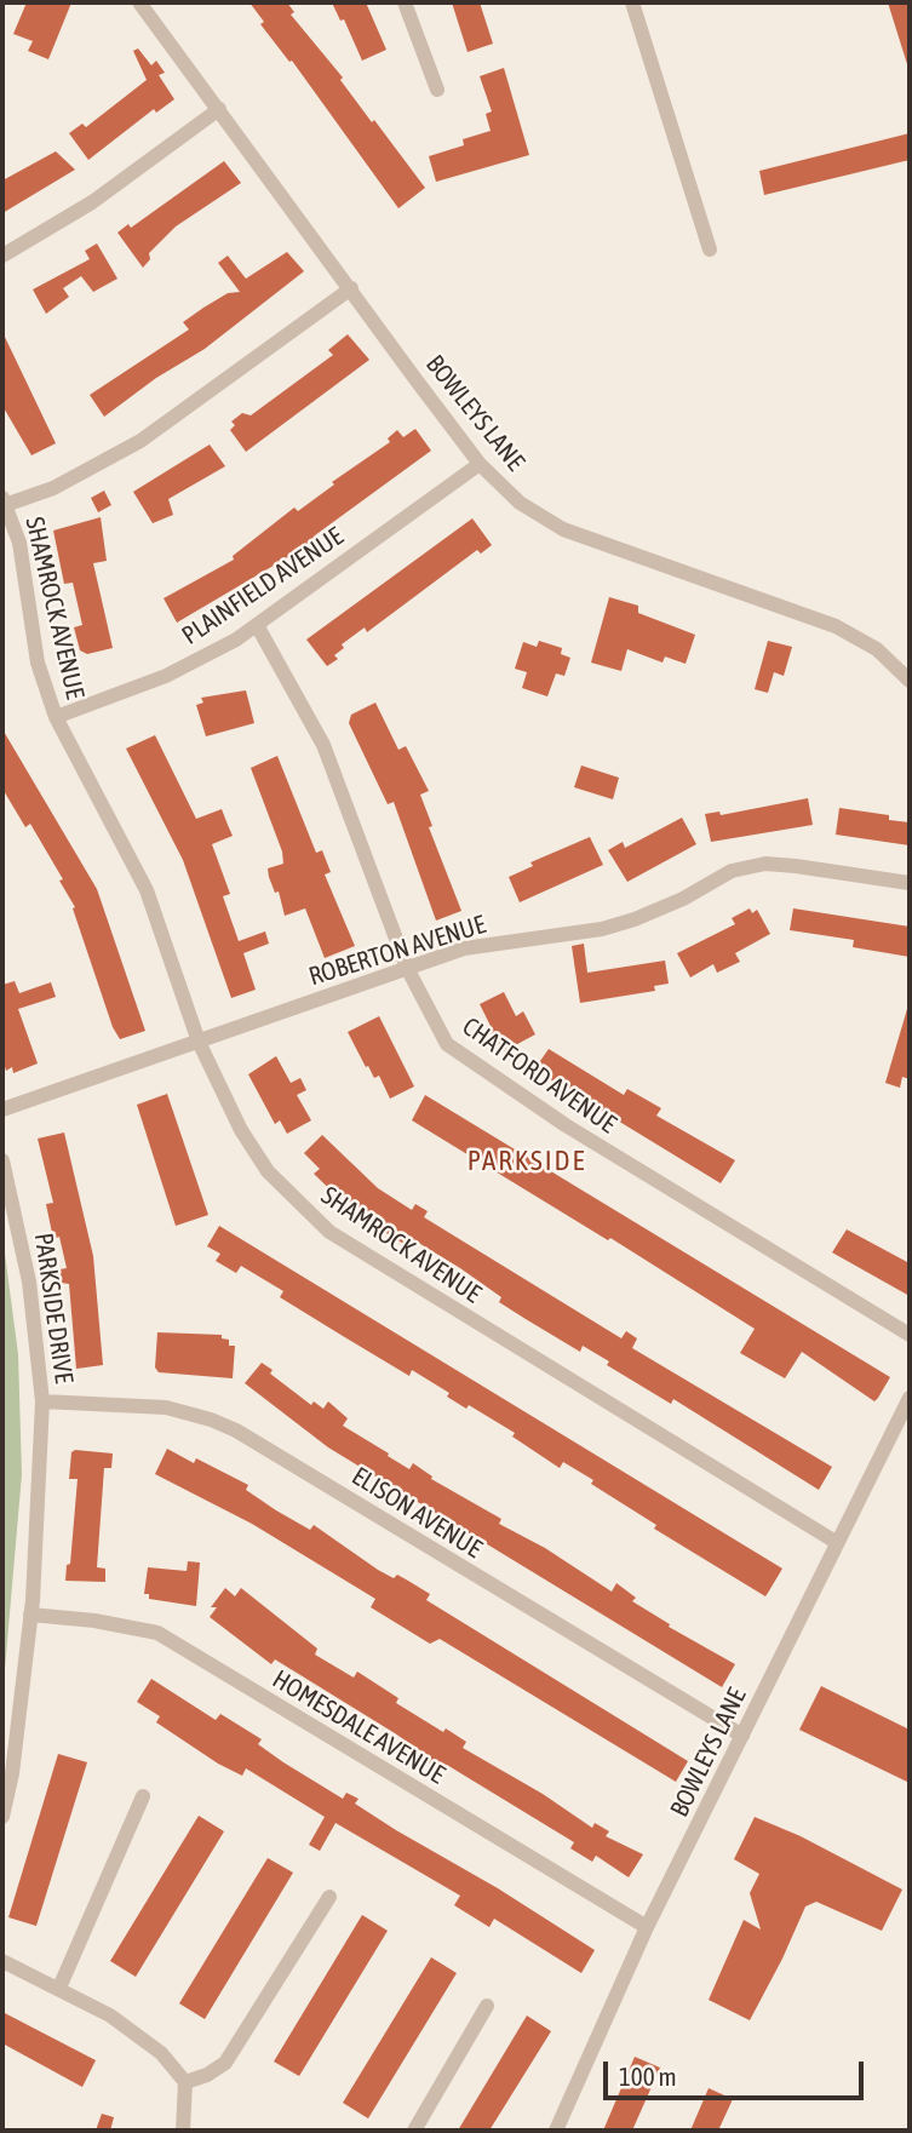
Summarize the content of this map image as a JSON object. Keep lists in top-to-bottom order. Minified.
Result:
{"streets":{"street":["BOWLEYS LANE","PLAINFIELD AVENUE","SHAMROCK AVENUE","ROBERTON AVENUE","CHATFORD AVENUE","PARKSIDE DRIVE","ELISON AVENUE","HOMESDALE AVENUE"]},"crossings":[["BOWLEYS LANE","PLAINFIELD AVENUE"],["BOWLEYS LANE","SHAMROCK AVENUE"],["BOWLEYS LANE","ELISON AVENUE"],["BOWLEYS LANE","HOMESDALE AVENUE"],["PLAINFIELD AVENUE","SHAMROCK AVENUE"],["PLAINFIELD AVENUE","CHATFORD AVENUE"],["SHAMROCK AVENUE","ROBERTON AVENUE"],["ROBERTON AVENUE","CHATFORD AVENUE"],["PARKSIDE DRIVE","ELISON AVENUE"],["PARKSIDE DRIVE","HOMESDALE AVENUE"]],"districts":["PARKSIDE"],"scale_bar":"100 m"}
